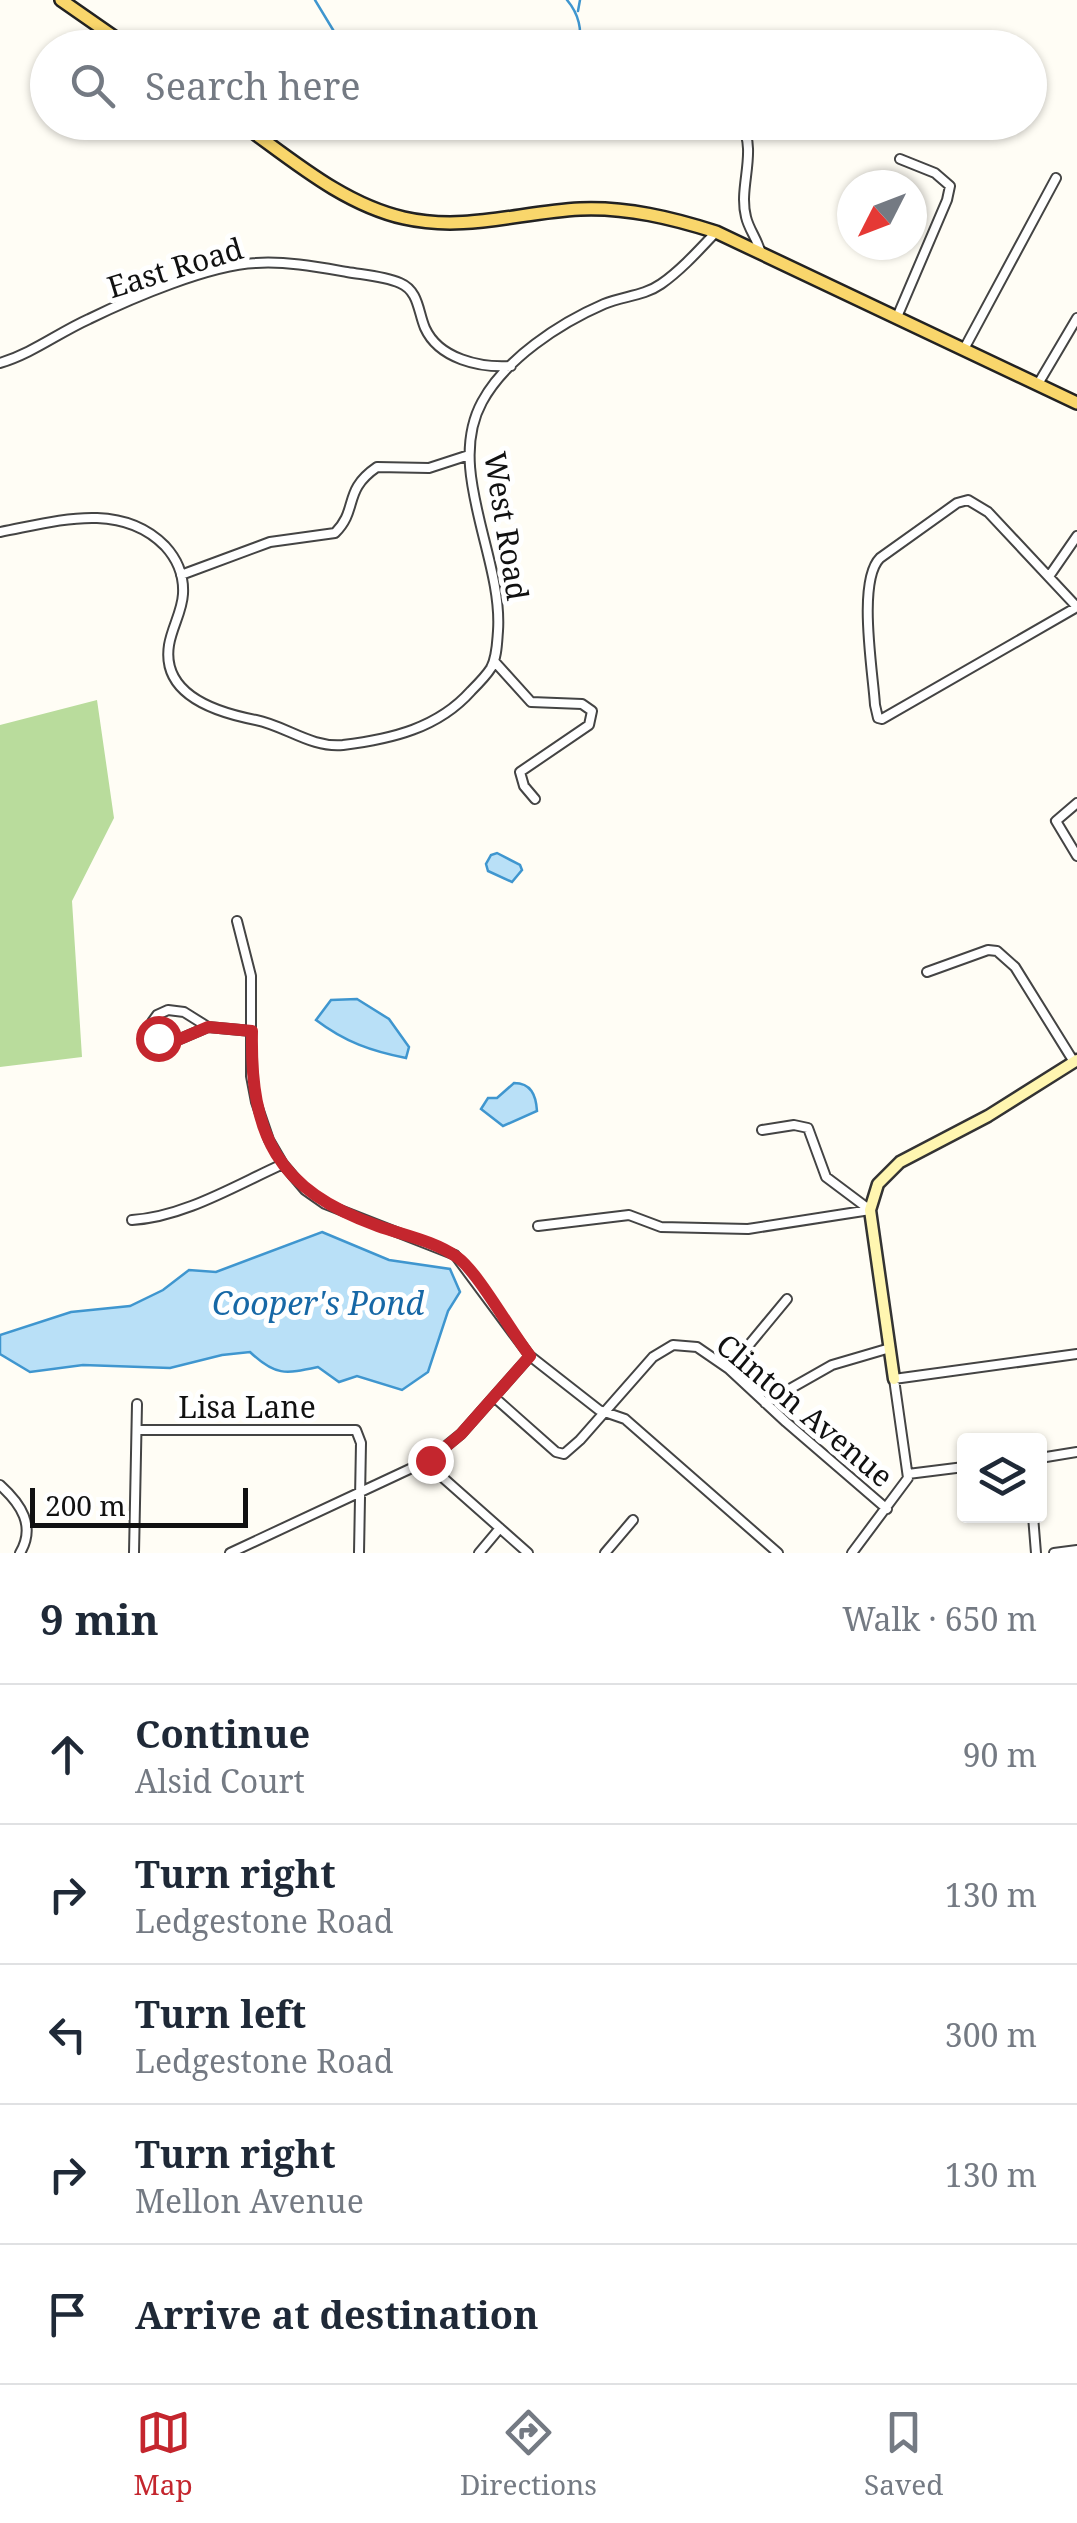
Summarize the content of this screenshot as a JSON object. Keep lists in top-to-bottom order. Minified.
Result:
{"streets":{"street":["East Road","West Road","Lisa Lane","Clinton Avenue"]},"crossings":[["East Road","West Road"]],"water":["Cooper's Pond"],"scale_bar":"200 m","north":"bottom left","page":{"search":"Search here","scale":"200 m","heading":["9 min","Walk · 650 m"],"list":[["Continue","Alsid Court","90 m"],["Turn right","Ledgestone Road","130 m"],["Turn left","Ledgestone Road","300 m"],["Turn right","Mellon Avenue","130 m"],"Arrive at destination"],"nav":["Map","Directions","Saved"]}}
